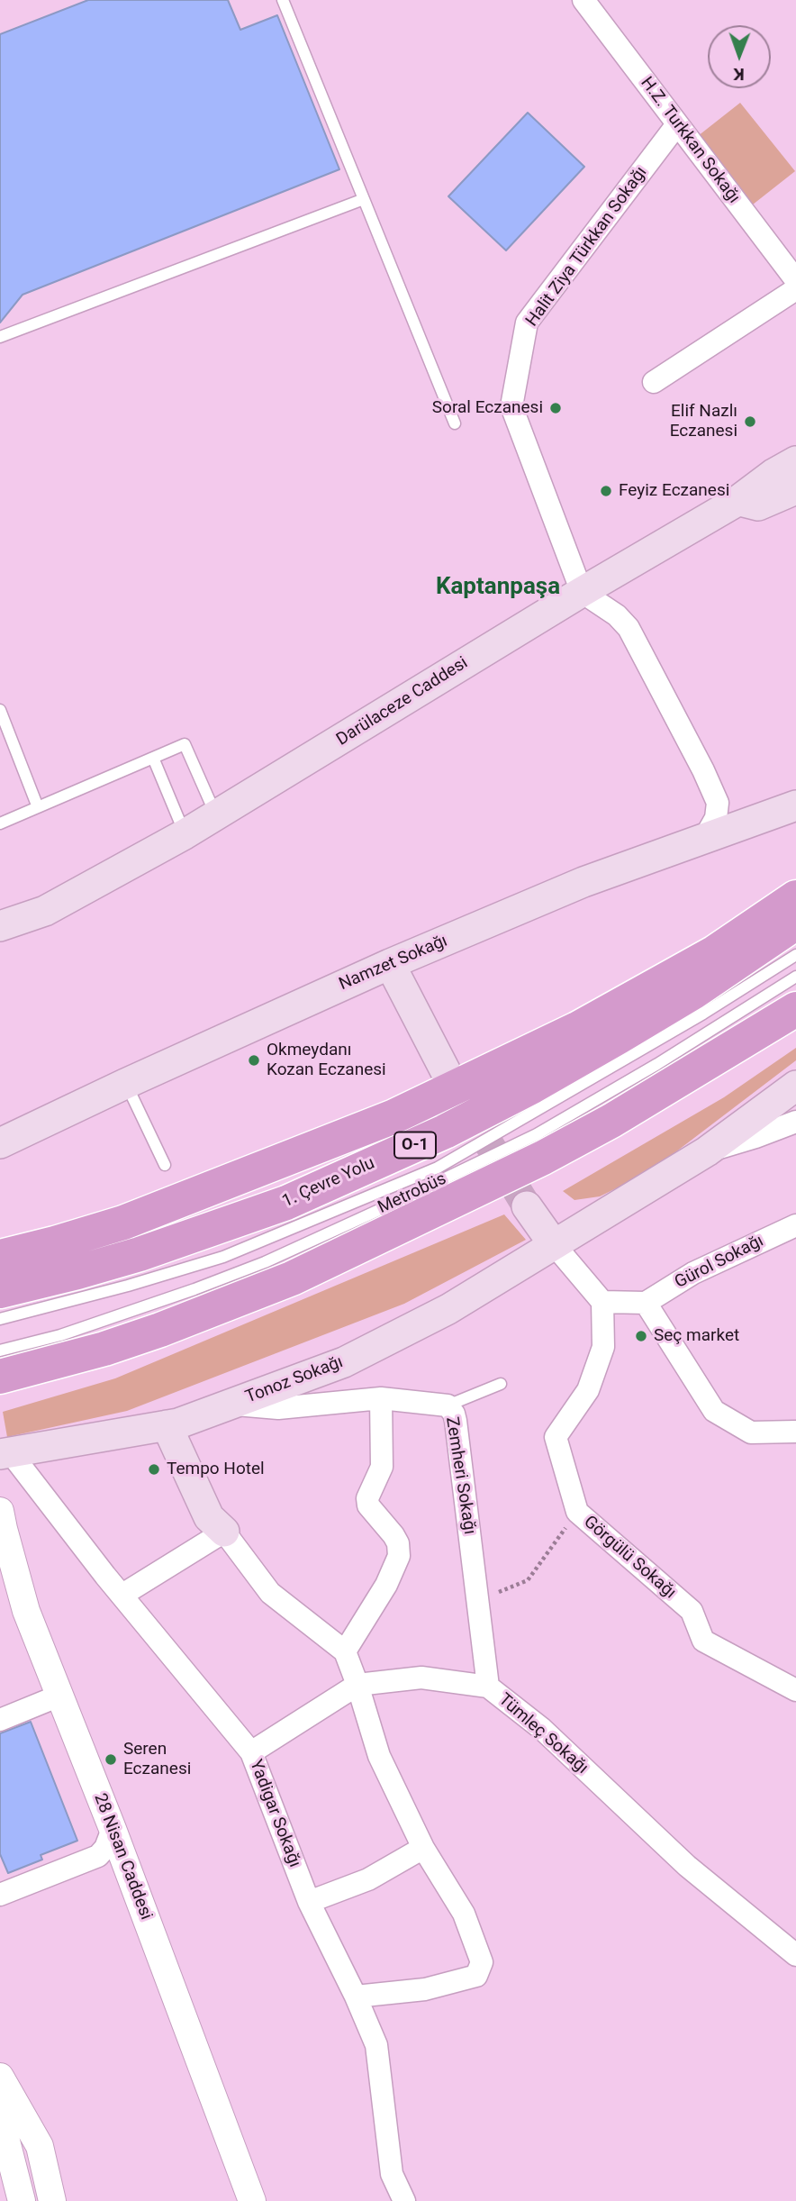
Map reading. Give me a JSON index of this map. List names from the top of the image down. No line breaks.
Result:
{"streets":{"highway":["O-1","1. Çevre Yolu"],"main road":["Darülaceze Caddesi","Namzet Sokağı","Tonoz Sokağı"],"street":["H.Z. Turkkan Sokağı","Halit Ziya Türkkan Sokağı","Gürol Sokağı","Zemheri Sokağı","Görgülü Sokağı","Tümleç Sokağı","Yadigar Sokağı","28 Nisan Caddesi"],"lane":["Metrobüs"]},"crossings":[["H.Z. Turkkan Sokağı","Halit Ziya Türkkan Sokağı"],["Halit Ziya Türkkan Sokağı","Darülaceze Caddesi"],["Tonoz Sokağı","Zemheri Sokağı"],["Tonoz Sokağı","Yadigar Sokağı"],["Zemheri Sokağı","Tümleç Sokağı"]],"districts":["Kaptanpaşa"],"places":["Soral Eczanesi","Elif Nazlı Eczanesi","Feyiz Eczanesi","Okmeydanı Kozan Eczanesi","Seç market","Tempo Hotel","Seren Eczanesi"],"north":"bottom"}
